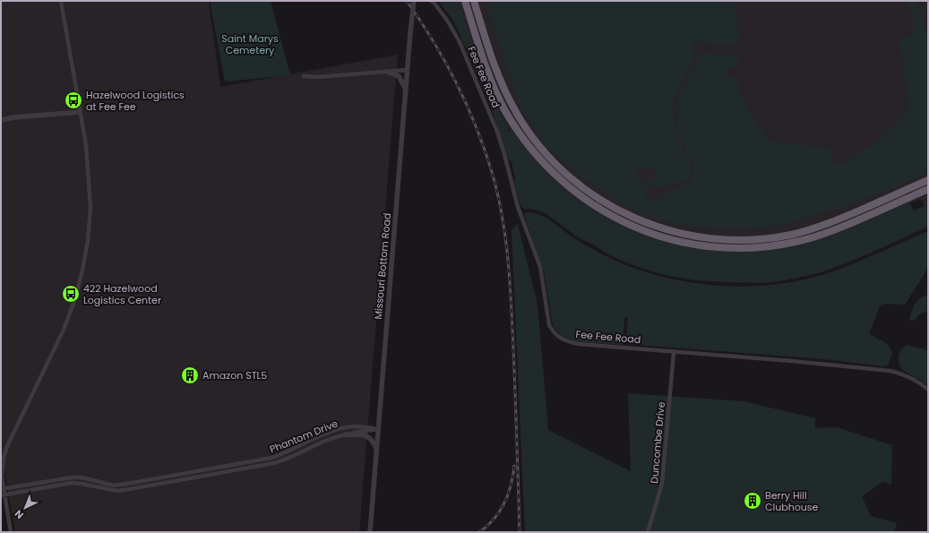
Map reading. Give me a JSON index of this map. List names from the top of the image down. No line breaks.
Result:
{"streets":{"street":["Fee Fee Road","Missouri Bottom Road","Phantom Drive","Duncombe Drive"]},"crossings":[["Fee Fee Road","Duncombe Drive"],["Missouri Bottom Road","Phantom Drive"]],"parks":["Saint Marys Cemetery"],"places":{"bus stop":["Hazelwood Logistics at Fee Fee","422 Hazelwood Logistics Center"],"building":["Amazon STL5","Berry Hill Clubhouse"]},"north":"bottom left"}
